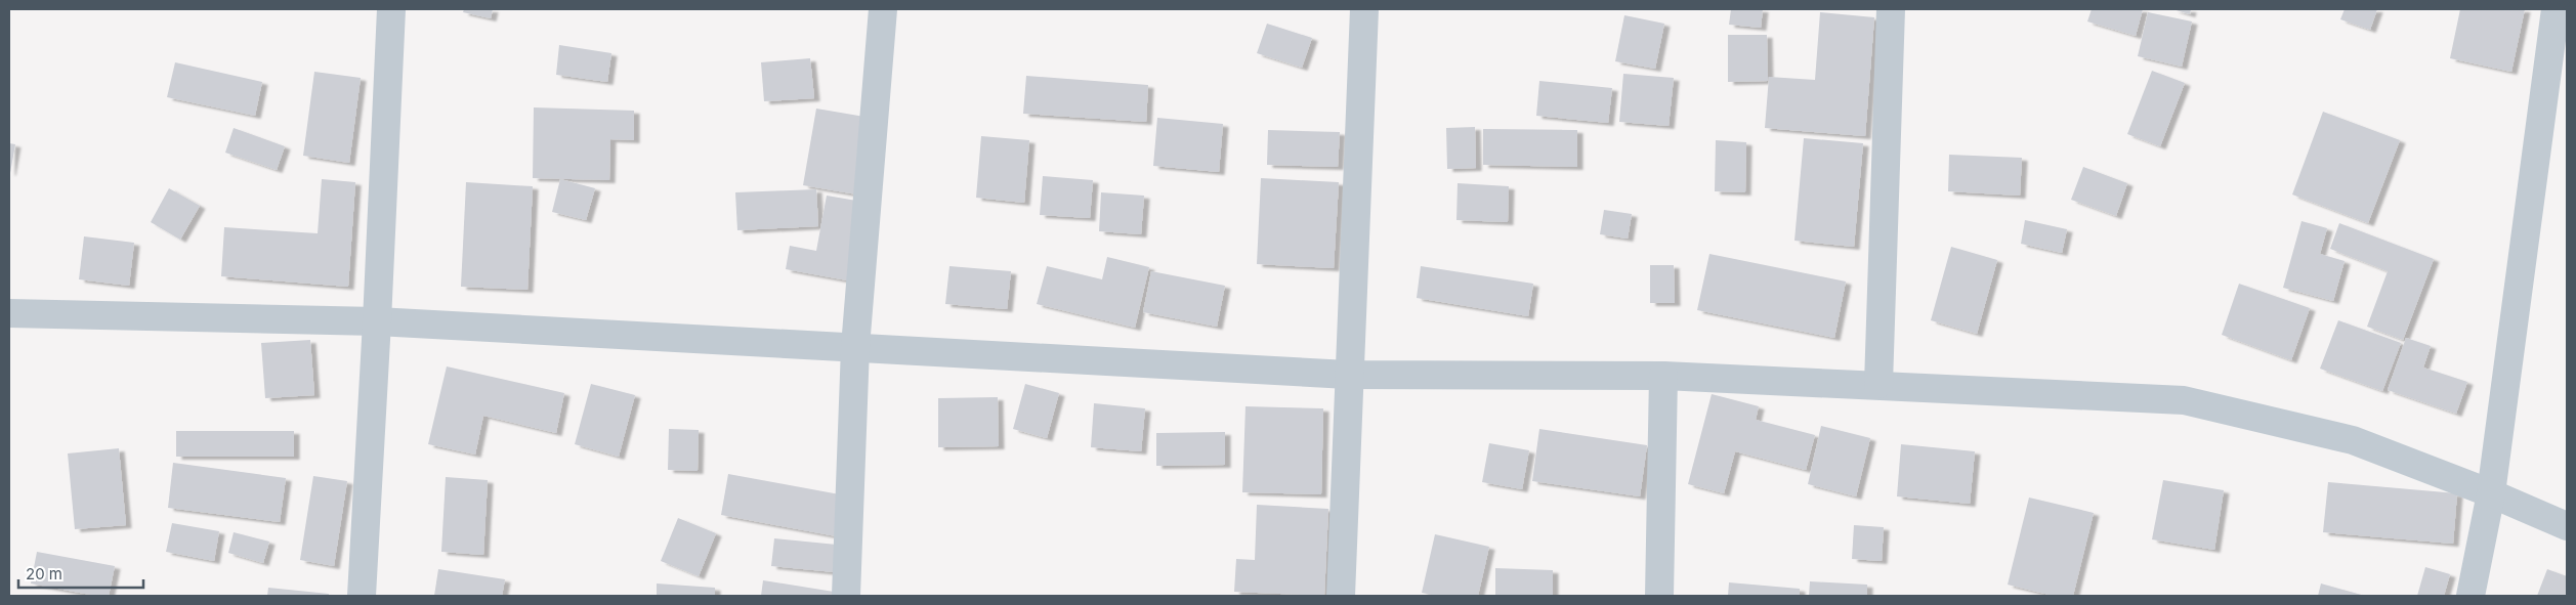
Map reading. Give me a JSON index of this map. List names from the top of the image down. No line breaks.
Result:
{"scale_bar":"20 m"}
